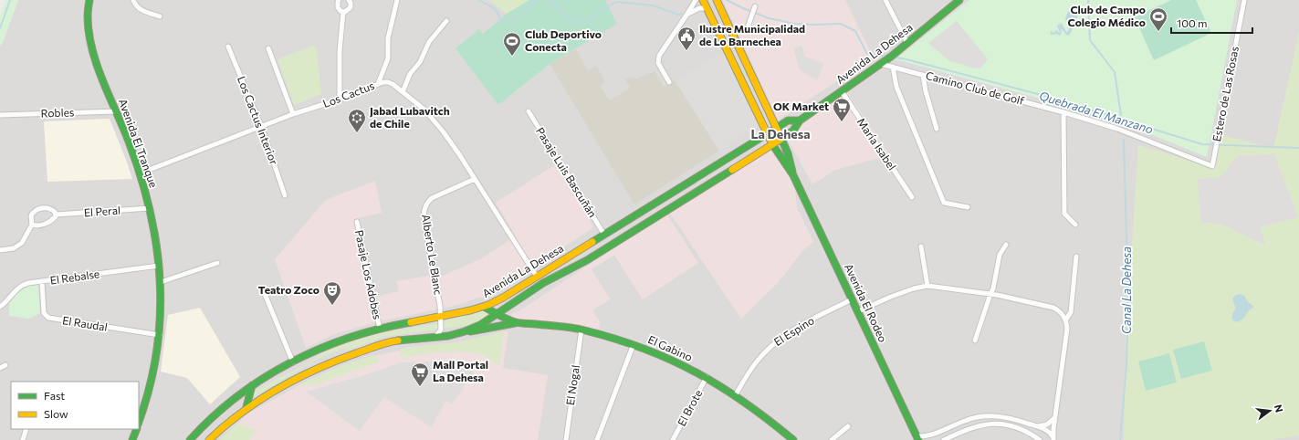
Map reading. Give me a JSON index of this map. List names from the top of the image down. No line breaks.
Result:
{"streets":{"main road":["Avenida La Dehesa","Avenida El Tranque","Avenida El Rodeo","El Gabino"],"street":["Camino Club de Golf","Estero de Las Rosas","Los Cactus","Robles","Los Cactus Interior","María Isabel","Pasaje Luis Bascuñán","El Peral","Alberto Le Blanc","Pasaje Los Adobes","El Rebalse","El Raudal","El Espino","El Nogal","El Brote"]},"crossings":[["Avenida La Dehesa","Camino Club de Golf"],["Avenida La Dehesa","Los Cactus"],["Avenida La Dehesa","María Isabel"],["Avenida La Dehesa","Pasaje Luis Bascuñán"],["Avenida La Dehesa","Alberto Le Blanc"],["Avenida La Dehesa","Pasaje Los Adobes"],["Avenida La Dehesa","Avenida El Rodeo"],["Avenida La Dehesa","El Gabino"],["Camino Club de Golf","Estero de Las Rosas"],["Los Cactus","Los Cactus Interior"],["Los Cactus","Avenida El Tranque"],["Los Cactus","Alberto Le Blanc"],["Robles","Avenida El Tranque"],["Avenida El Tranque","El Peral"],["Avenida El Tranque","El Rebalse"],["Avenida El Tranque","El Raudal"],["El Rebalse","El Raudal"],["Avenida El Rodeo","El Espino"],["El Espino","El Gabino"],["El Gabino","El Nogal"],["El Gabino","El Brote"]],"districts":["La Dehesa"],"water":["Quebrada El Manzano","Canal La Dehesa"],"places":{"sports":["Club de Campo Colegio Médico","Club Deportivo Conecta"],"public building":["Ilustre Municipalidad de Lo Barnechea"],"supermarket":["OK Market","Mall Portal La Dehesa"],"synagogue":["Jabad Lubavitch de Chile"],"theatre":["Teatro Zoco"]},"legend":["Fast","Slow"],"scale_bar":"100 m","north":"right"}
